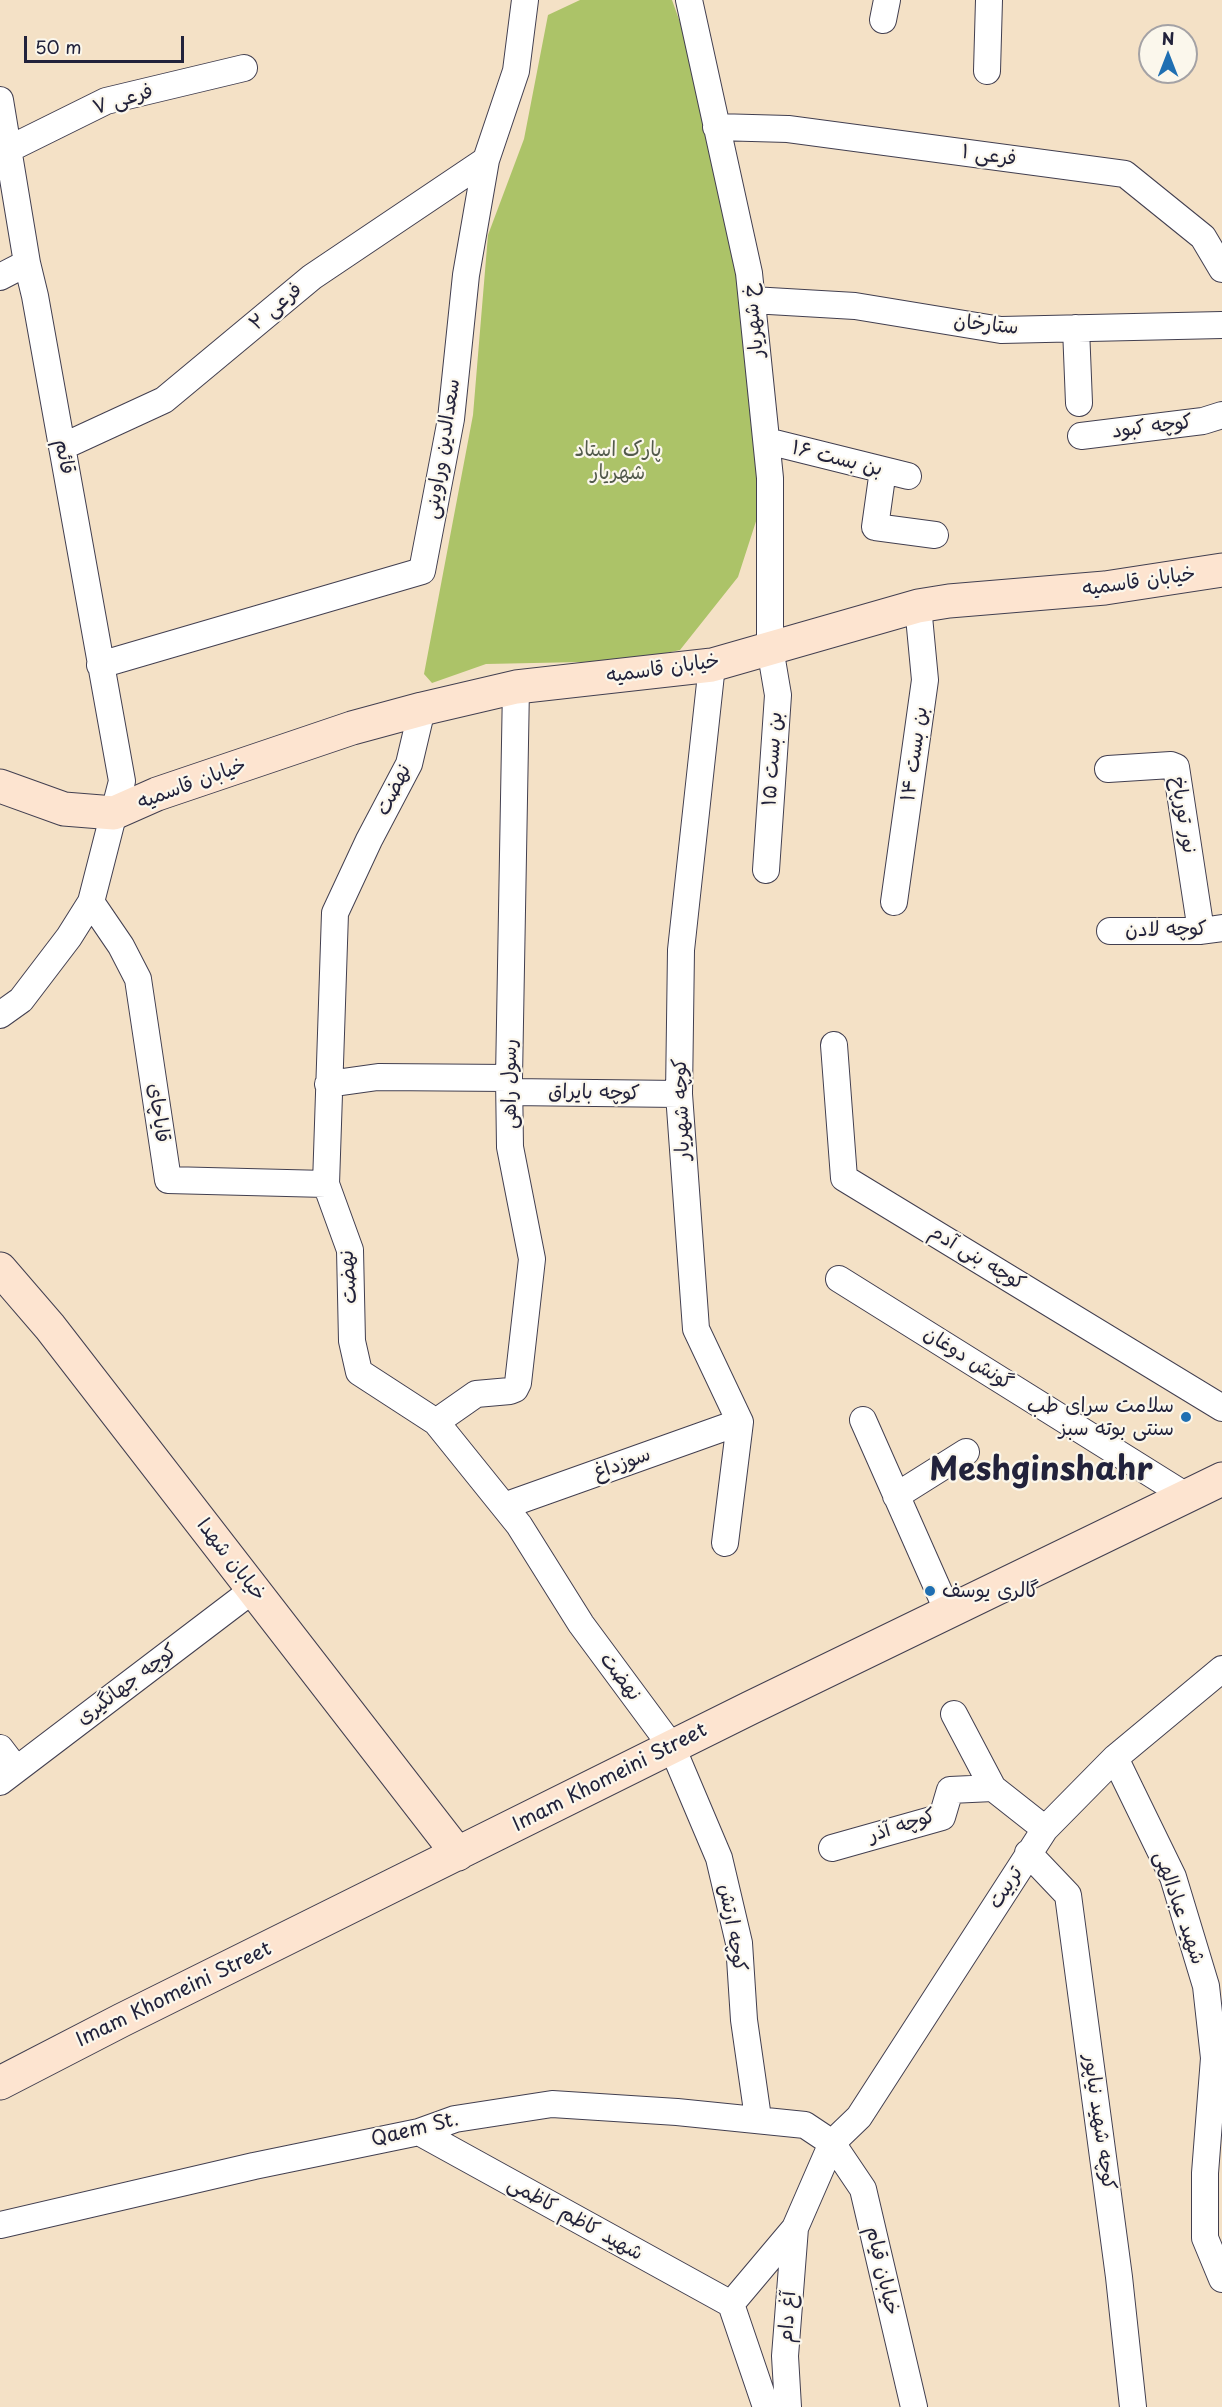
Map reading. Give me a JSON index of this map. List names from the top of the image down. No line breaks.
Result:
{"streets":{"street":["فرعی ۷","فرعی ۱","فرعی ۲","خ شهریار","ستارخان","کوچه کبود","سعدالدین وراوینی","قائم","بن بست ۱۶","خیابان قاسمیه","بن بست ۱۴","بن بست ۱۵","نهضت","نور تورپاخ","کوچه لادن","رسول راهی","کوچه بایراق","کوچه شهریار","قایاچای","کوچه بنی آدم","گونش دوغان","سوزداغ","خیابان شهدا","کوچه جهانگیری","Imam Khomeini Street","کوچه آذر","تربیت","شهید عبادالهی","کوچه ارتش","کوچه شهید نیاپور","Qaem St.","شهید کاظم کاظمی","خیابان قیام","آغ دام"]},"crossings":[["فرعی ۷","قائم"],["فرعی ۱","خ شهریار"],["فرعی ۲","سعدالدین وراوینی"],["فرعی ۲","قائم"],["خ شهریار","ستارخان"],["خ شهریار","بن بست ۱۶"],["خ شهریار","خیابان قاسمیه"],["خ شهریار","بن بست ۱۵"],["سعدالدین وراوینی","قائم"],["قائم","خیابان قاسمیه"],["قائم","قایاچای"],["خیابان قاسمیه","بن بست ۱۴"],["خیابان قاسمیه","بن بست ۱۵"],["خیابان قاسمیه","نهضت"],["خیابان قاسمیه","رسول راهی"],["خیابان قاسمیه","کوچه شهریار"],["نهضت","رسول راهی"],["نهضت","کوچه بایراق"],["نهضت","قایاچای"],["نهضت","سوزداغ"],["نهضت","Imam Khomeini Street"],["نهضت","کوچه ارتش"],["نور تورپاخ","کوچه لادن"],["رسول راهی","کوچه بایراق"],["کوچه بایراق","کوچه شهریار"],["کوچه شهریار","سوزداغ"],["گونش دوغان","Imam Khomeini Street"],["خیابان شهدا","کوچه جهانگیری"],["خیابان شهدا","Imam Khomeini Street"],["Imam Khomeini Street","کوچه ارتش"],["تربیت","شهید عبادالهی"],["تربیت","کوچه شهید نیاپور"],["تربیت","Qaem St."],["تربیت","خیابان قیام"],["کوچه ارتش","Qaem St."],["Qaem St.","شهید کاظم کاظمی"],["Qaem St.","خیابان قیام"]],"districts":["Meshginshahr"],"parks":["پارک استاد شهریار"],"places":["سلامت سرای طب سنتی بوته سبز","گالری یوسف"],"scale_bar":"50 m","north":"top"}
